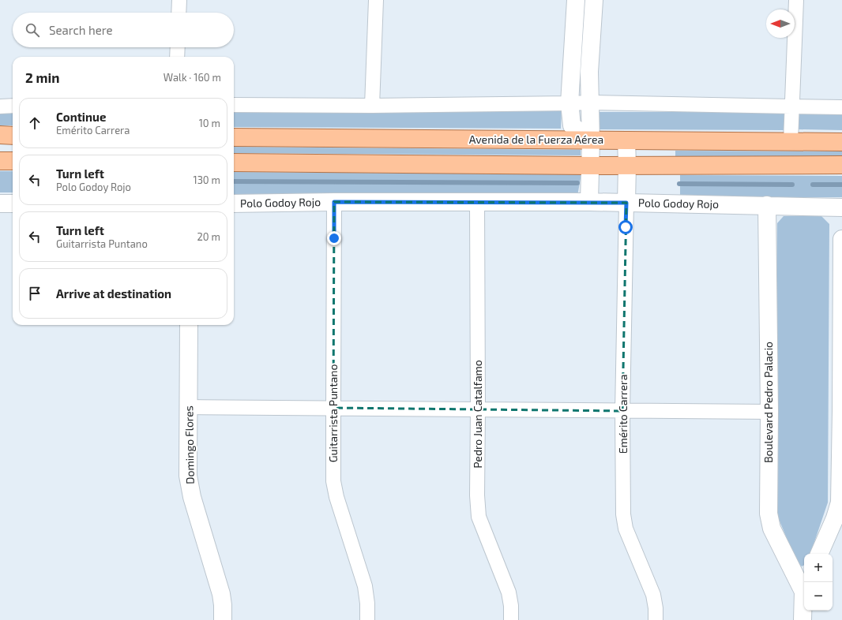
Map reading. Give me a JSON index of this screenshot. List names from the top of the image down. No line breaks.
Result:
{"streets":{"main road":["Avenida de la Fuerza Aérea"],"street":["Polo Godoy Rojo","Boulevard Pedro Palacio","Guitarrista Puntano","Pedro Juan Catalfamo","Emérito Carrera","Domingo Flores"]},"crossings":[["Polo Godoy Rojo","Boulevard Pedro Palacio"],["Polo Godoy Rojo","Guitarrista Puntano"],["Polo Godoy Rojo","Pedro Juan Catalfamo"],["Polo Godoy Rojo","Emérito Carrera"]],"north":"left","page":{"search":"Search here","heading":["2 min","Walk · 160 m"],"list":[["Continue","Emérito Carrera","10 m"],["Turn left","Polo Godoy Rojo","130 m"],["Turn left","Guitarrista Puntano","20 m"],"Arrive at destination"],"map_buttons":["+","−"]}}
